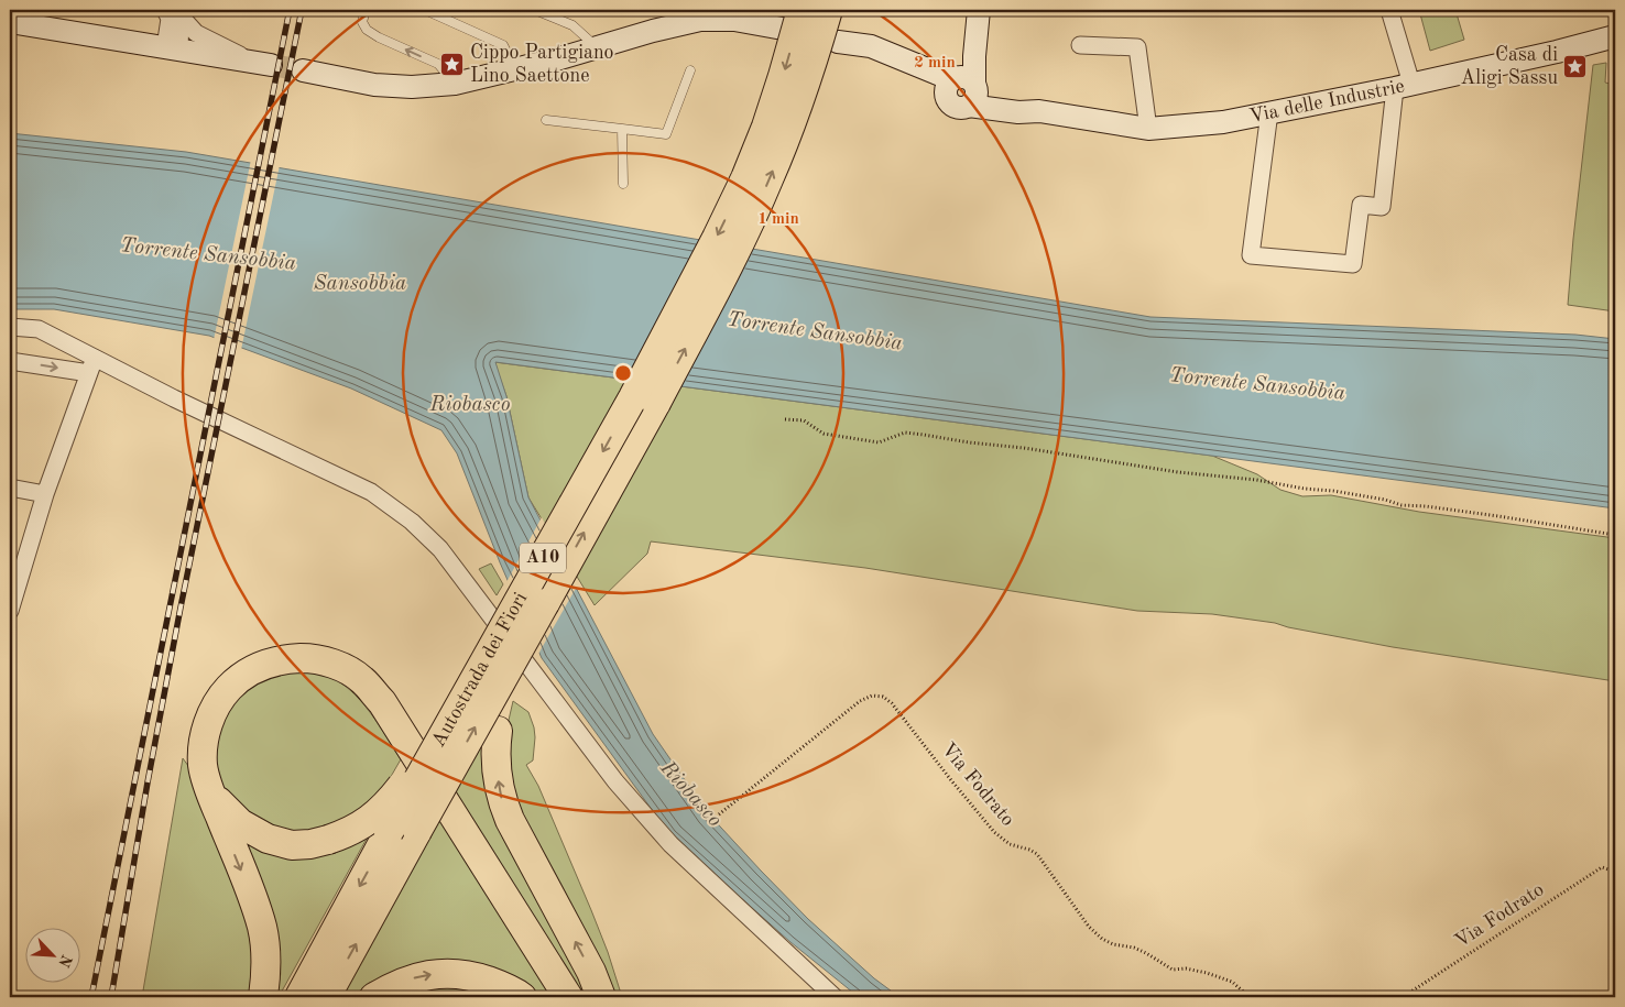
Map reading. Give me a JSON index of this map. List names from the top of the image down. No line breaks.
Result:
{"streets":{"highway":["A10","Autostrada dei Fiori"],"street":["Via delle Industrie"],"path":["Via Fodrato"]},"water":["Torrente Sansobbia","Sansobbia","Riobasco"],"places":{"place":["Cippo Partigiano Lino Saettone","Casa di Aligi Sassu"]},"north":"bottom right","rings":["2 min","1 min"]}
